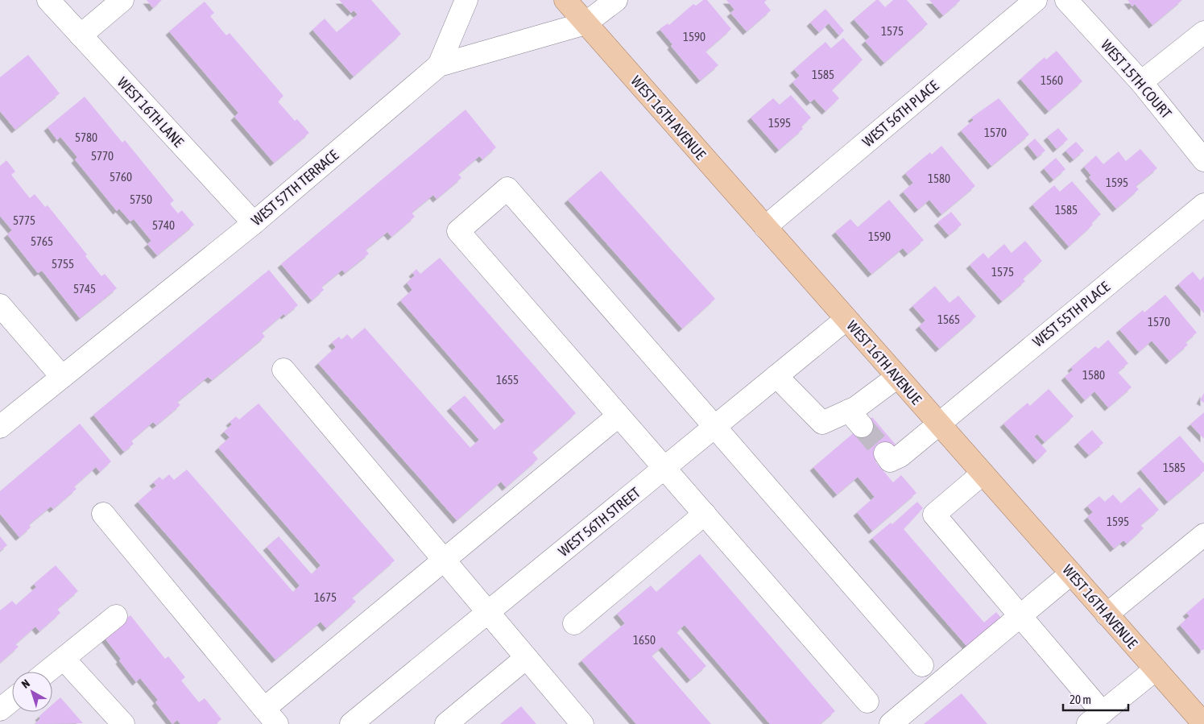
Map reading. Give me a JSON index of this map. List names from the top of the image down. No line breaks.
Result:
{"streets":{"main road":["WEST 16TH AVENUE"],"street":["WEST 15TH COURT","WEST 16TH LANE","WEST 56TH PLACE","WEST 57TH TERRACE","WEST 55TH PLACE","WEST 56TH STREET"]},"crossings":[["WEST 16TH LANE","WEST 57TH TERRACE"],["WEST 56TH PLACE","WEST 16TH AVENUE"],["WEST 16TH AVENUE","WEST 57TH TERRACE"],["WEST 16TH AVENUE","WEST 55TH PLACE"],["WEST 16TH AVENUE","WEST 56TH STREET"]],"house_numbers":["1575","1590","1585","1560","1595","1570","5780","5770","5760","1580","1595","5750","1585","5775","5740","1590","5765","5755","1575","5745","1565","1570","1580","1655","1585","1595","1675","1650"],"scale_bar":"20 m","north":"top left"}
